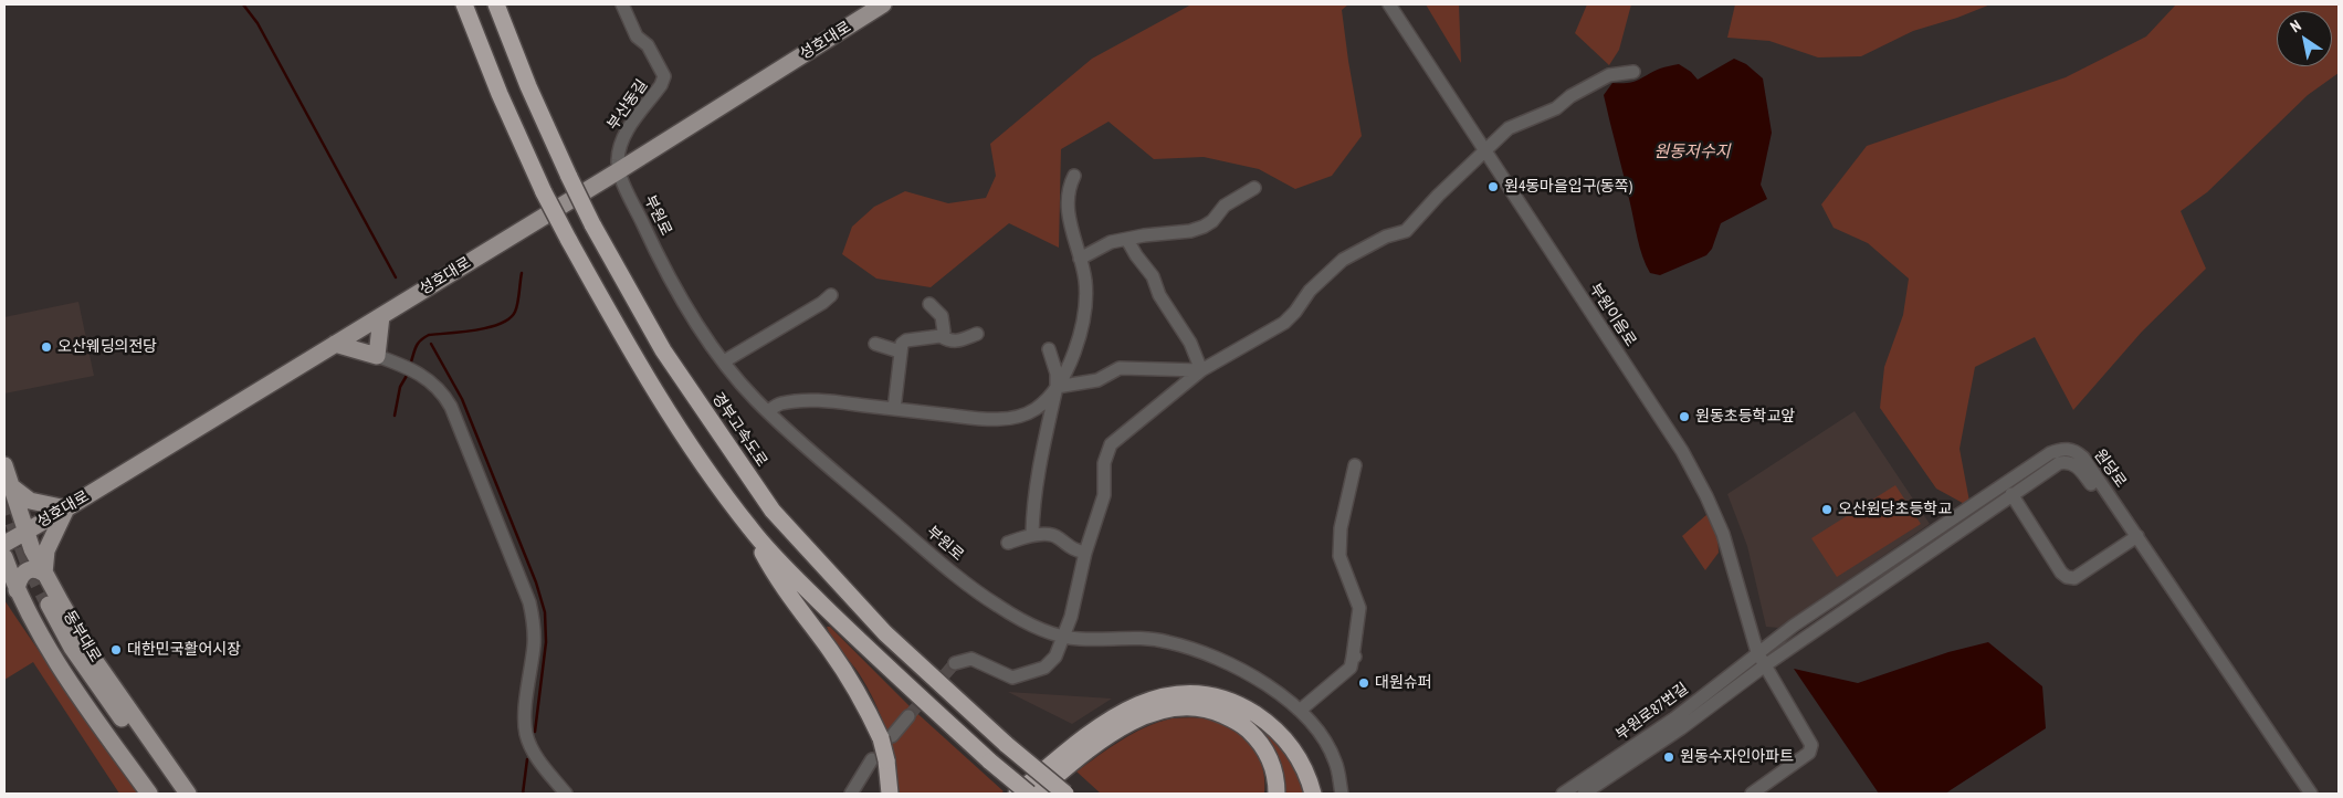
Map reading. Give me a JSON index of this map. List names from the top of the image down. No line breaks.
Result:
{"streets":{"highway":["경부고속도로"],"main road":["성호대로","동부대로"],"street":["부산동길","부원로","부원이음로","원당로","부원로87번길"]},"crossings":[["성호대로","부산동길"],["성호대로","부원로"],["성호대로","동부대로"],["부산동길","부원로"],["부원이음로","원당로"],["부원이음로","부원로87번길"],["원당로","부원로87번길"]],"water":["원동저수지"],"places":["원4동마을입구(동쪽)","오산웨딩의전당","원동초등학교앞","오산원당초등학교","대한민국활어시장","대원슈퍼","원동수자인아파트"],"north":"top left"}
